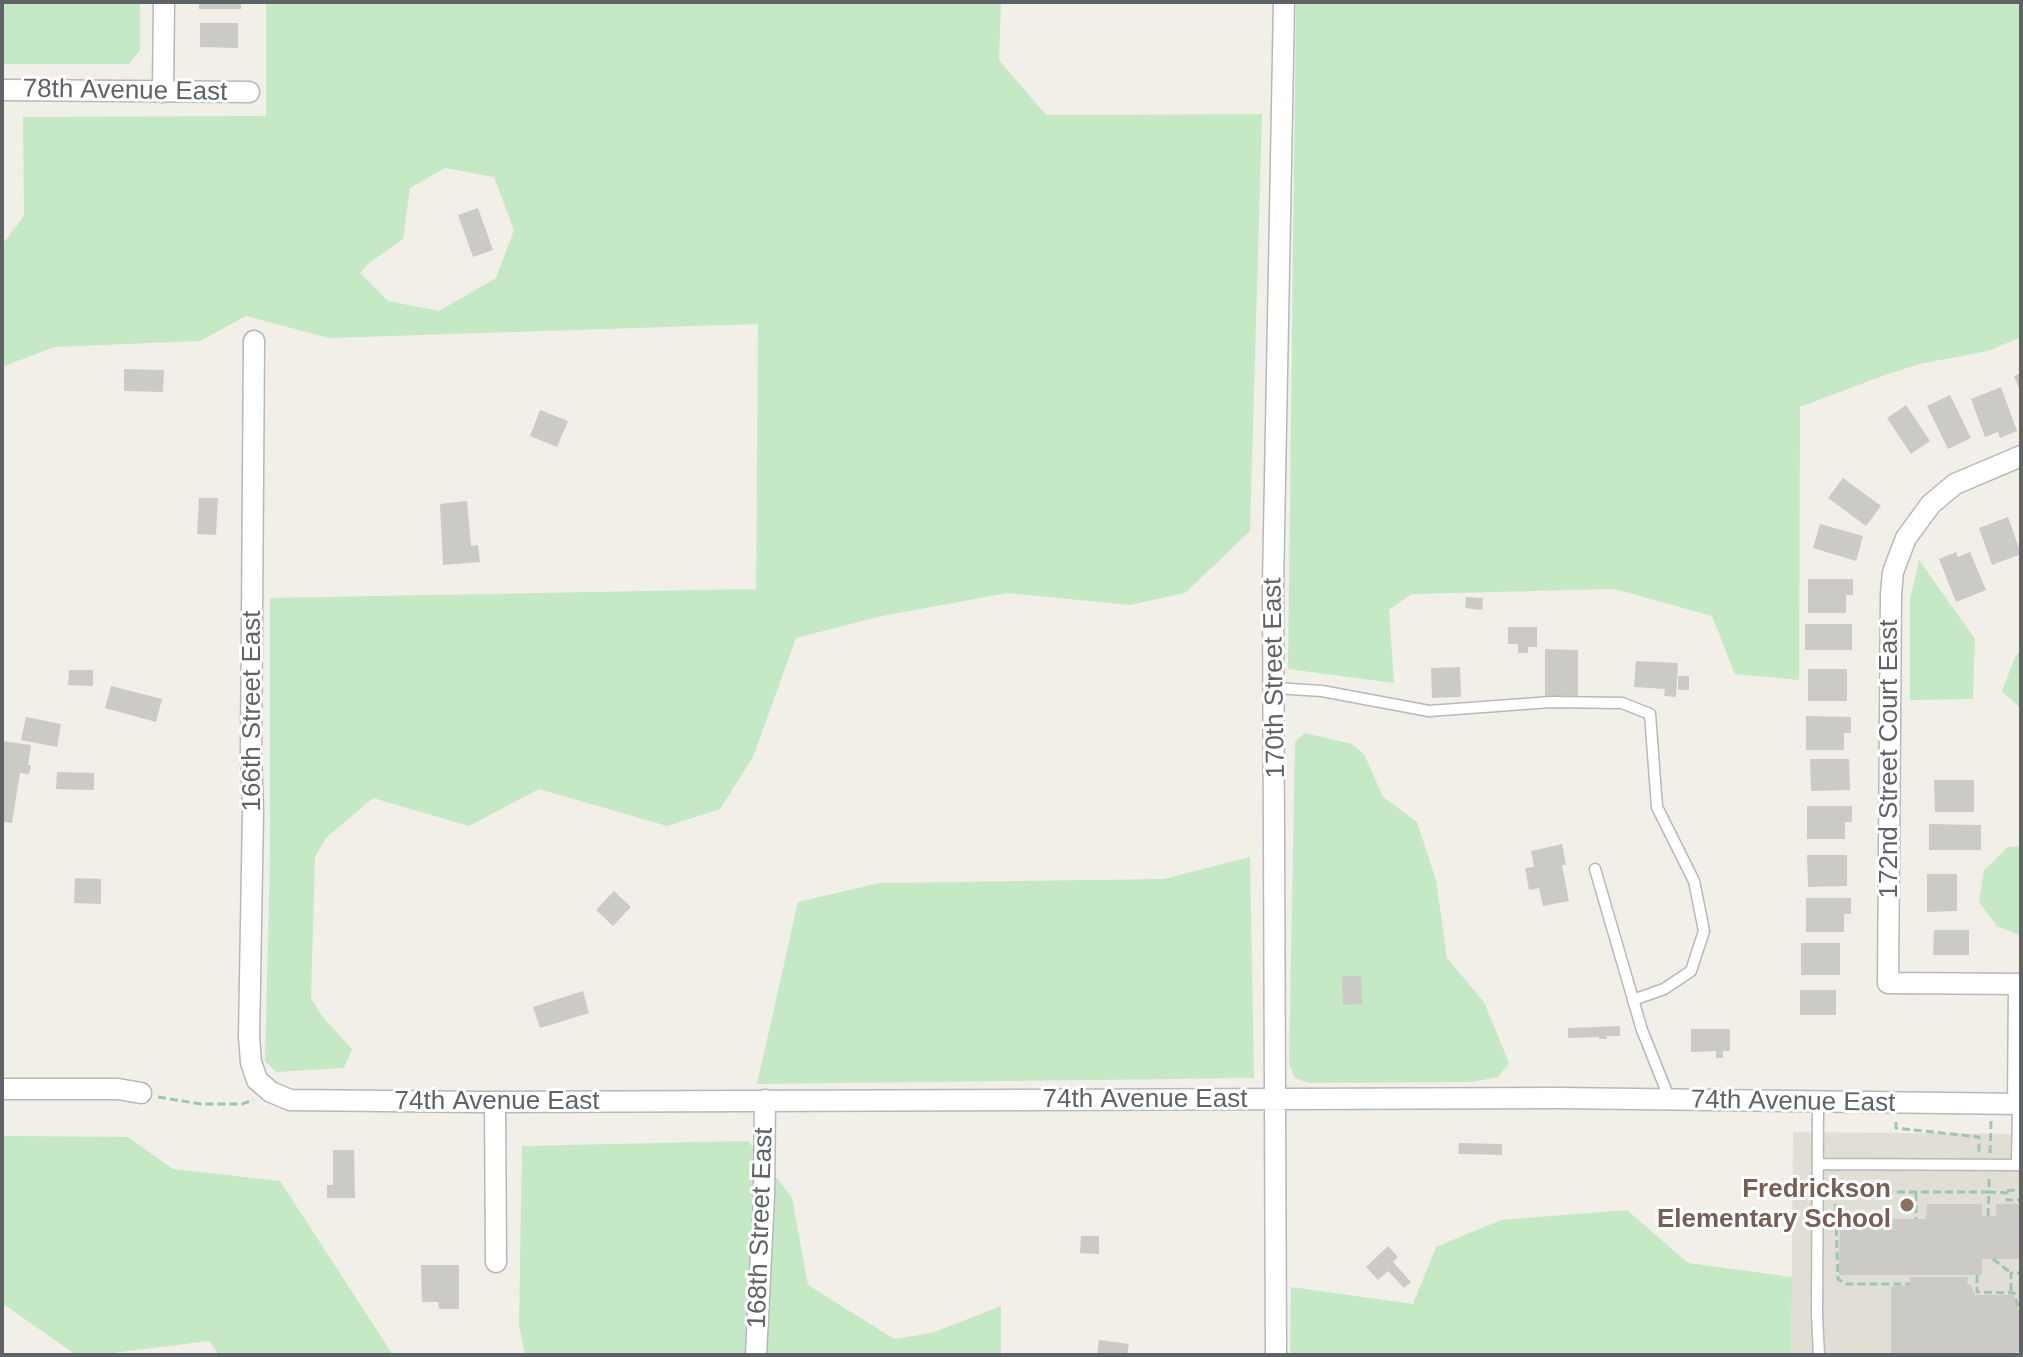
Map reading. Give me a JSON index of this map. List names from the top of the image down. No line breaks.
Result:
{"streets":{"street":["78th Avenue East","170th Street East","166th Street East","172nd Street Court East","74th Avenue East","168th Street East"]},"crossings":[["170th Street East","74th Avenue East"],["166th Street East","74th Avenue East"],["74th Avenue East","168th Street East"]],"places":["Fredrickson Elementary School"]}
